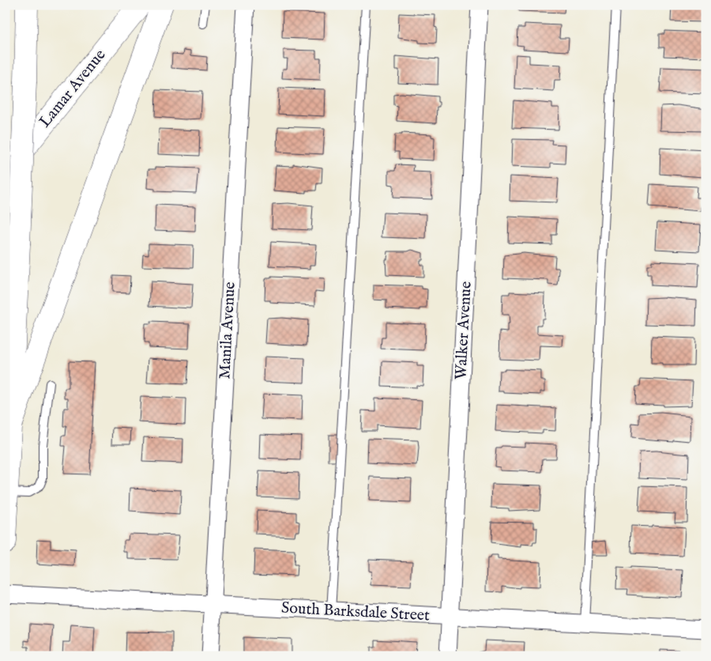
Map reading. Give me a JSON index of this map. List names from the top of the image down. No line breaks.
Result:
{"streets":{"main road":["Lamar Avenue"],"street":["Manila Avenue","Walker Avenue","South Barksdale Street"]},"crossings":[["Manila Avenue","South Barksdale Street"],["Walker Avenue","South Barksdale Street"]]}
